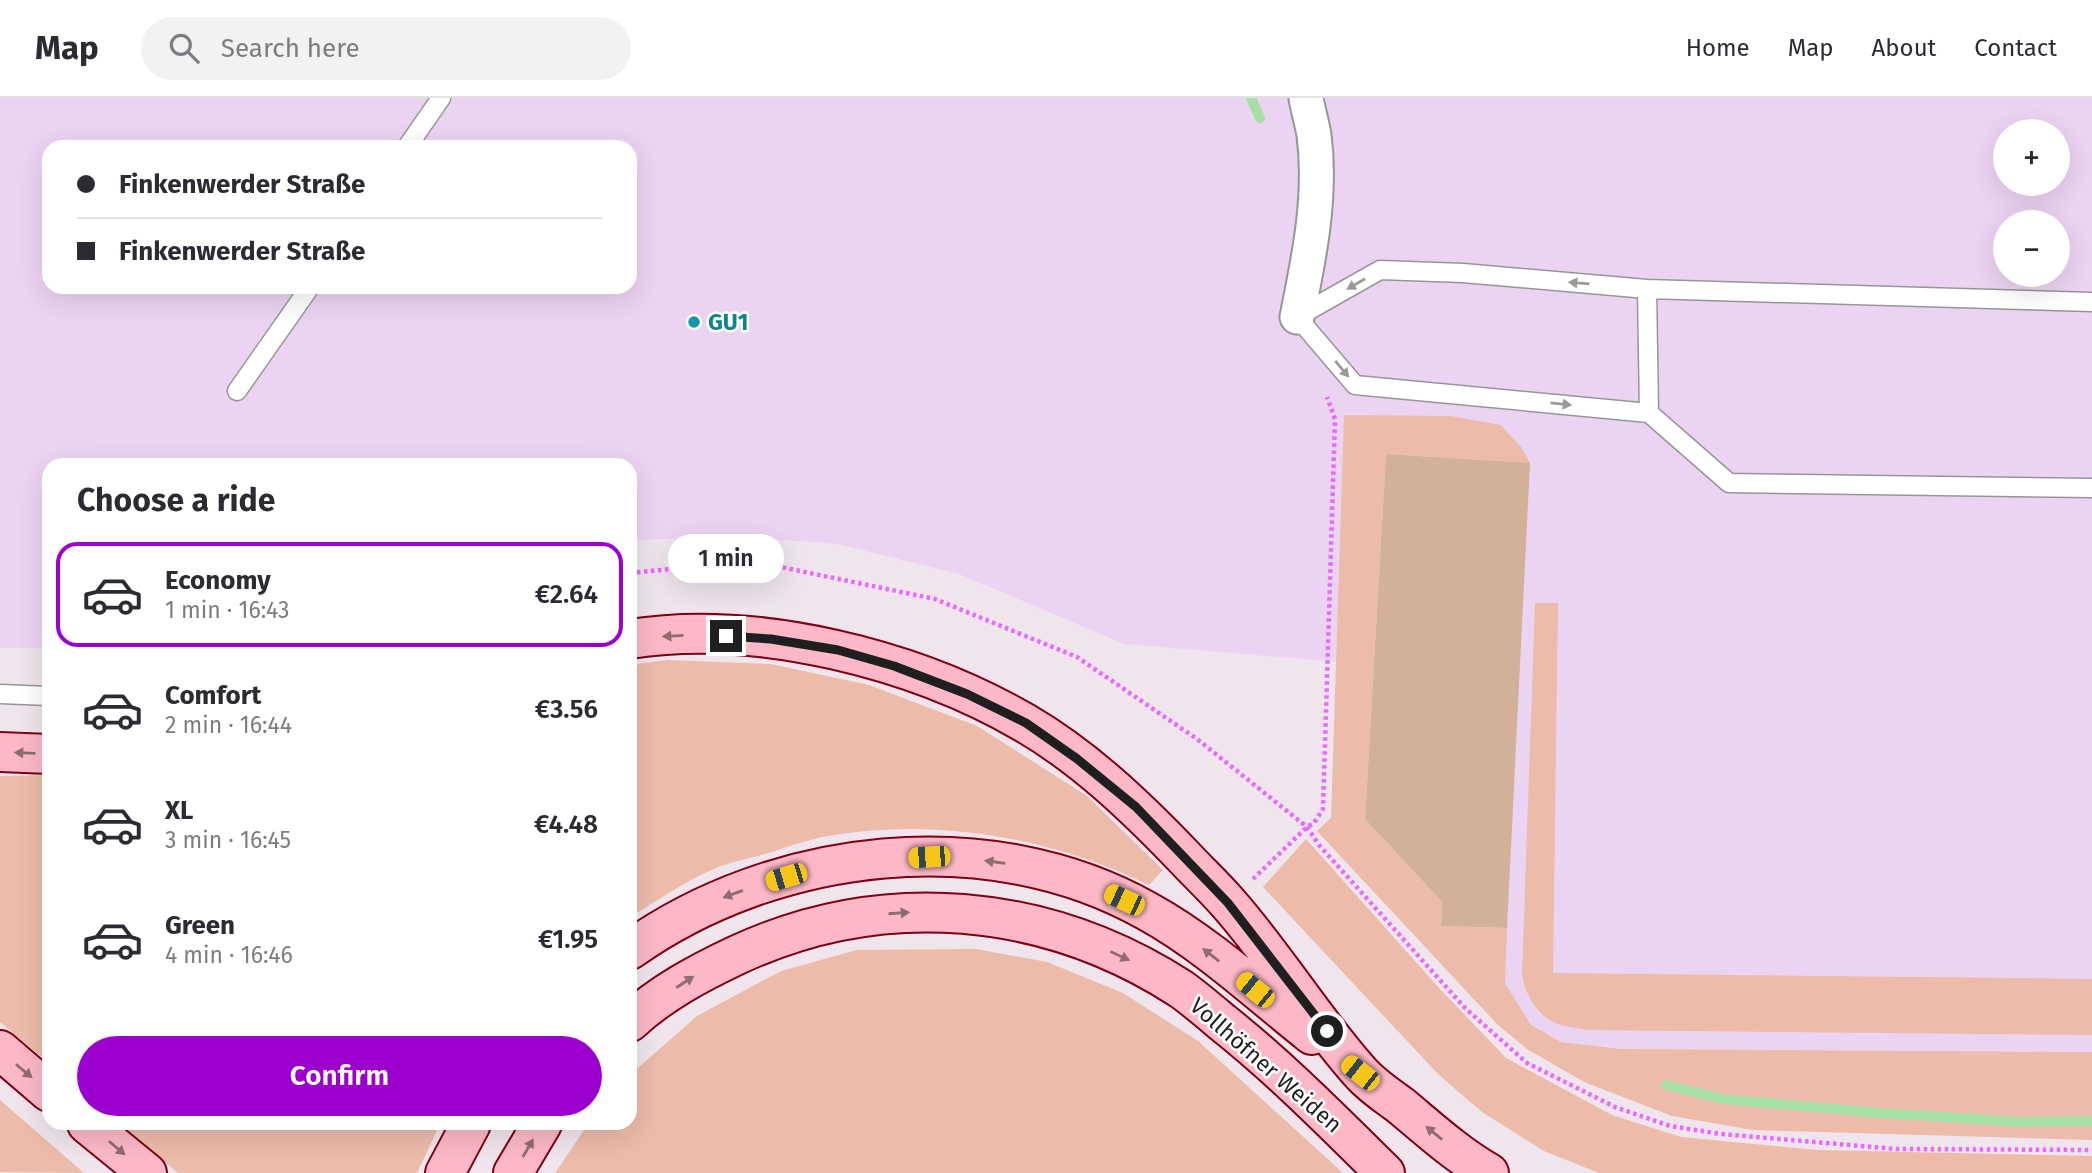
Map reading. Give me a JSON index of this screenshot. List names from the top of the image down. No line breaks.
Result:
{"streets":{"main road":["Vollhöfner Weiden"]},"places":["GU1"],"page":{"header":"Map","search":"Search here","nav":["Home","Map","About","Contact"],"map_buttons":["+","−"],"banner":["Finkenwerder Straße","Finkenwerder Straße"],"heading":"Choose a ride","bubble":"1 min","list":[{"name":"Economy","note":"1 min · 16:43","value":"€2.64"},{"name":"Comfort","note":"2 min · 16:44","value":"€3.56"},{"name":"XL","note":"3 min · 16:45","value":"€4.48"},{"name":"Green","note":"4 min · 16:46","value":"€1.95"}],"buttons":"Confirm"}}
